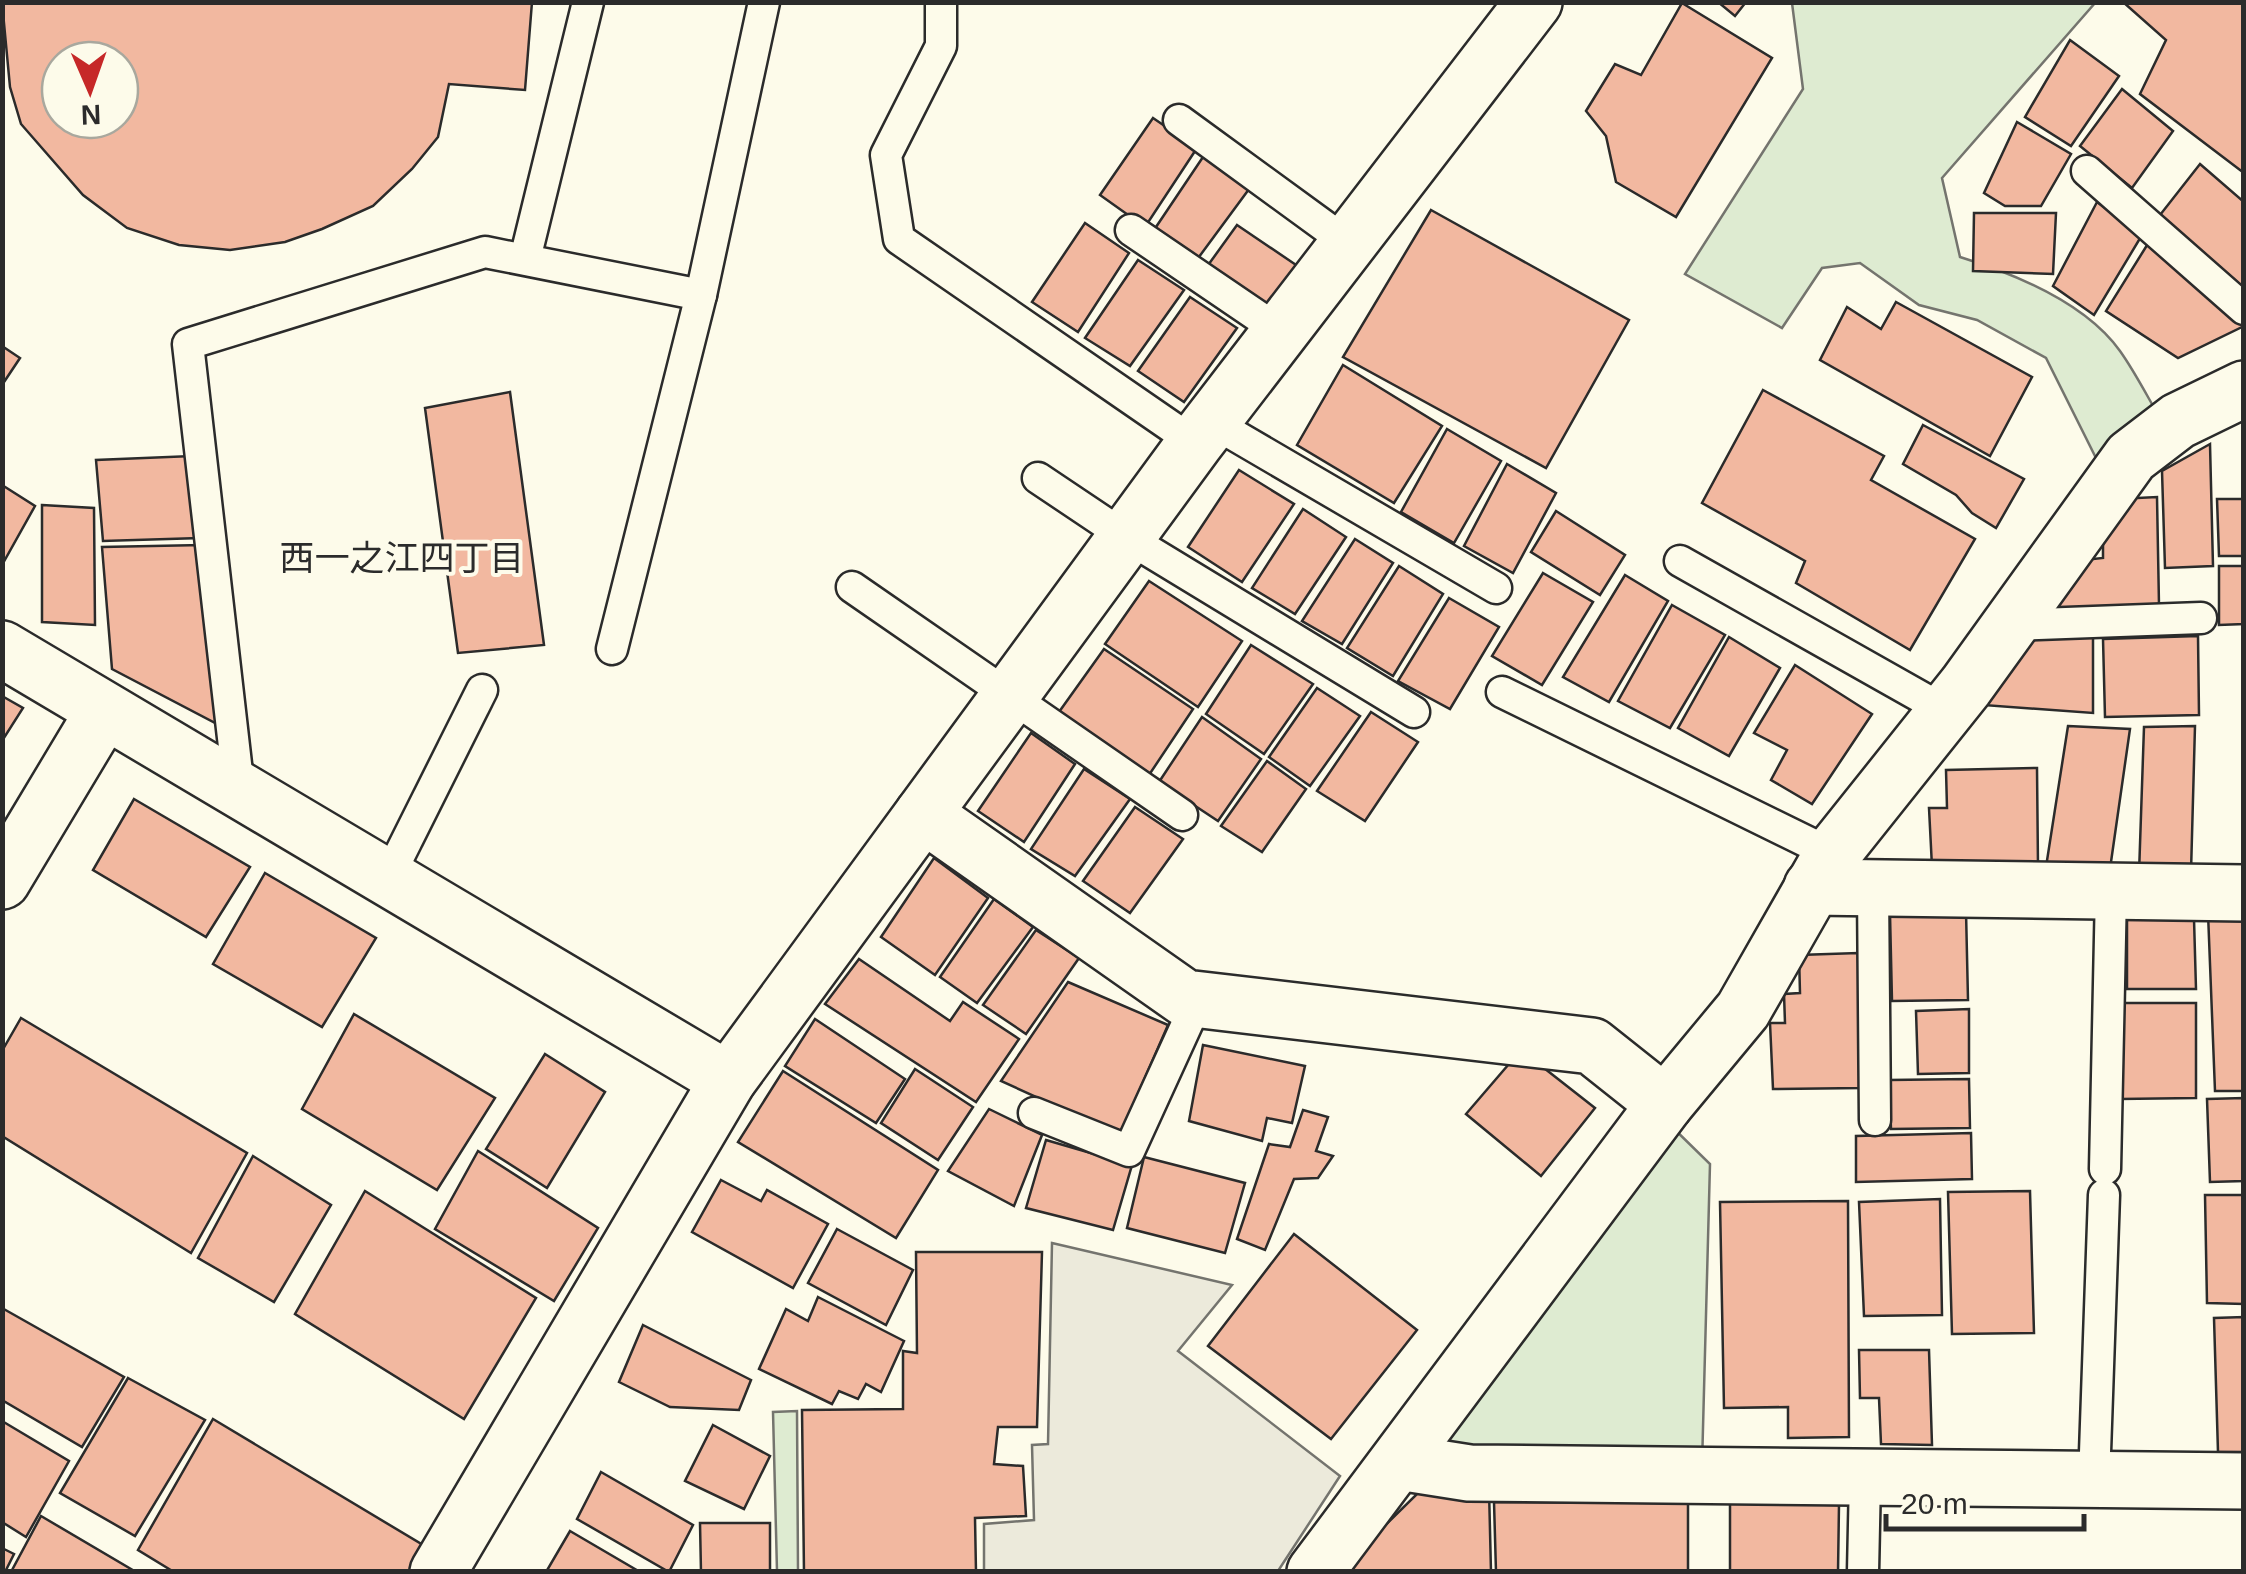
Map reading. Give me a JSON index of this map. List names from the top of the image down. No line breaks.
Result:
{"districts":["西一之江四丁目"],"scale_bar":"20 m","north":"bottom"}
